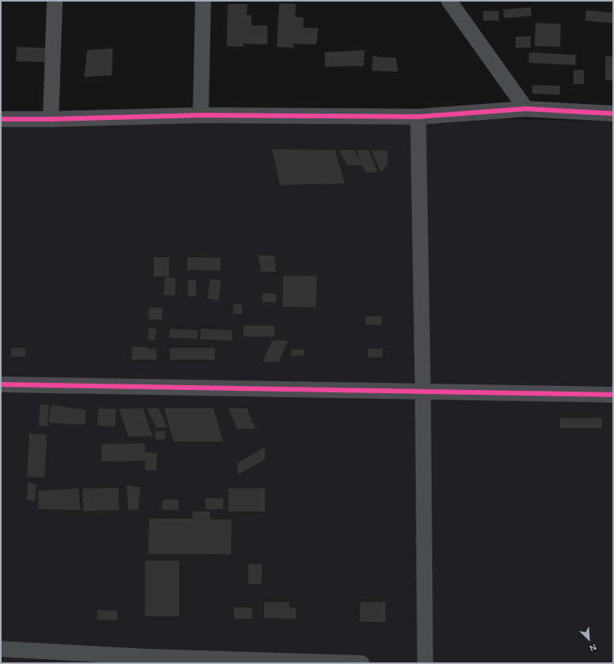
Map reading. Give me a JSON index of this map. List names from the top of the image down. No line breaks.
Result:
{"north":"bottom right"}
